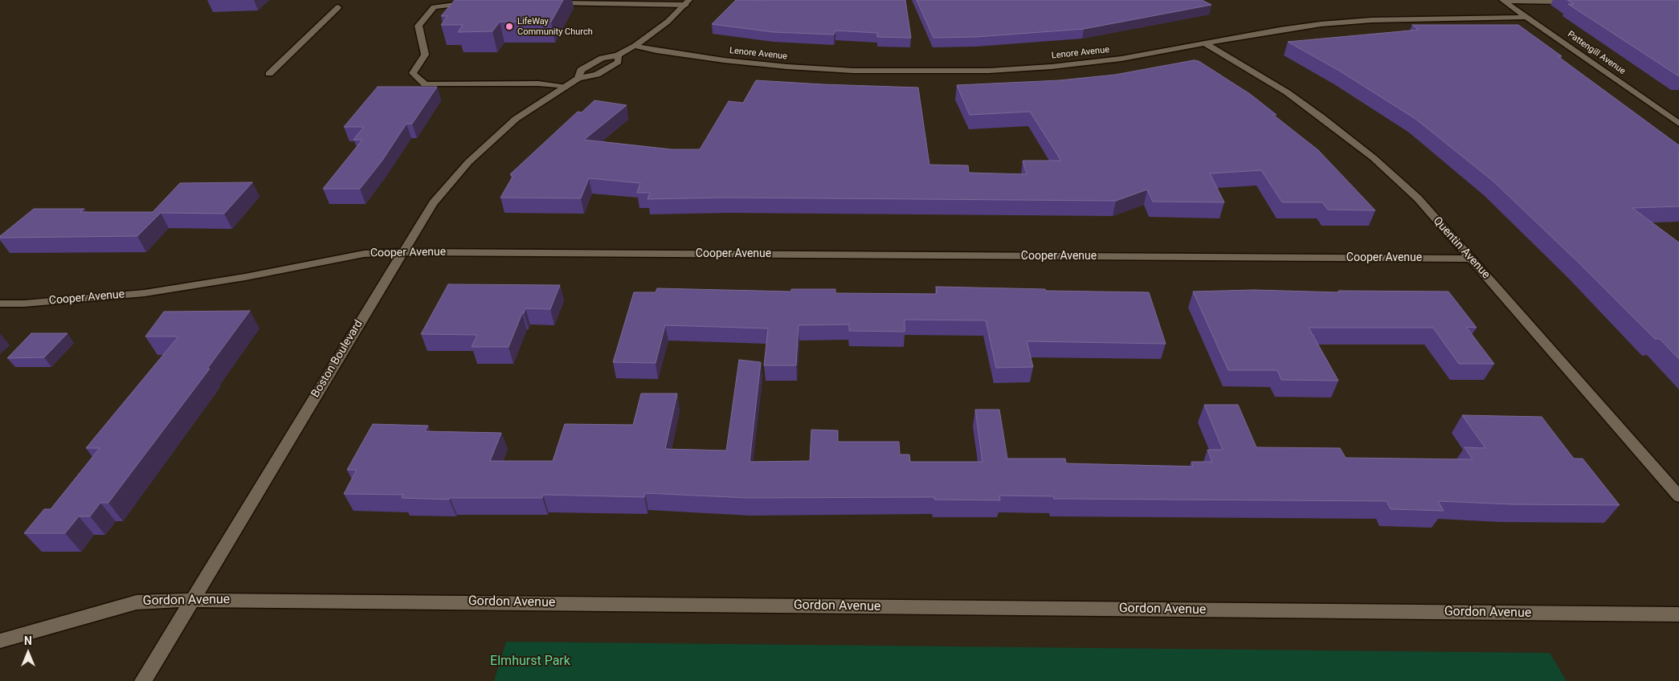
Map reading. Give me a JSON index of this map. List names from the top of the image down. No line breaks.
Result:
{"streets":{"street":["Lenore Avenue","Pattengill Avenue","Quentin Avenue","Cooper Avenue","Boston Boulevard","Gordon Avenue"]},"crossings":[["Lenore Avenue","Pattengill Avenue"],["Lenore Avenue","Quentin Avenue"],["Lenore Avenue","Boston Boulevard"],["Quentin Avenue","Cooper Avenue"],["Cooper Avenue","Boston Boulevard"],["Boston Boulevard","Gordon Avenue"]],"parks":["Elmhurst Park"],"places":["LifeWay Community Church"],"north":"top"}
